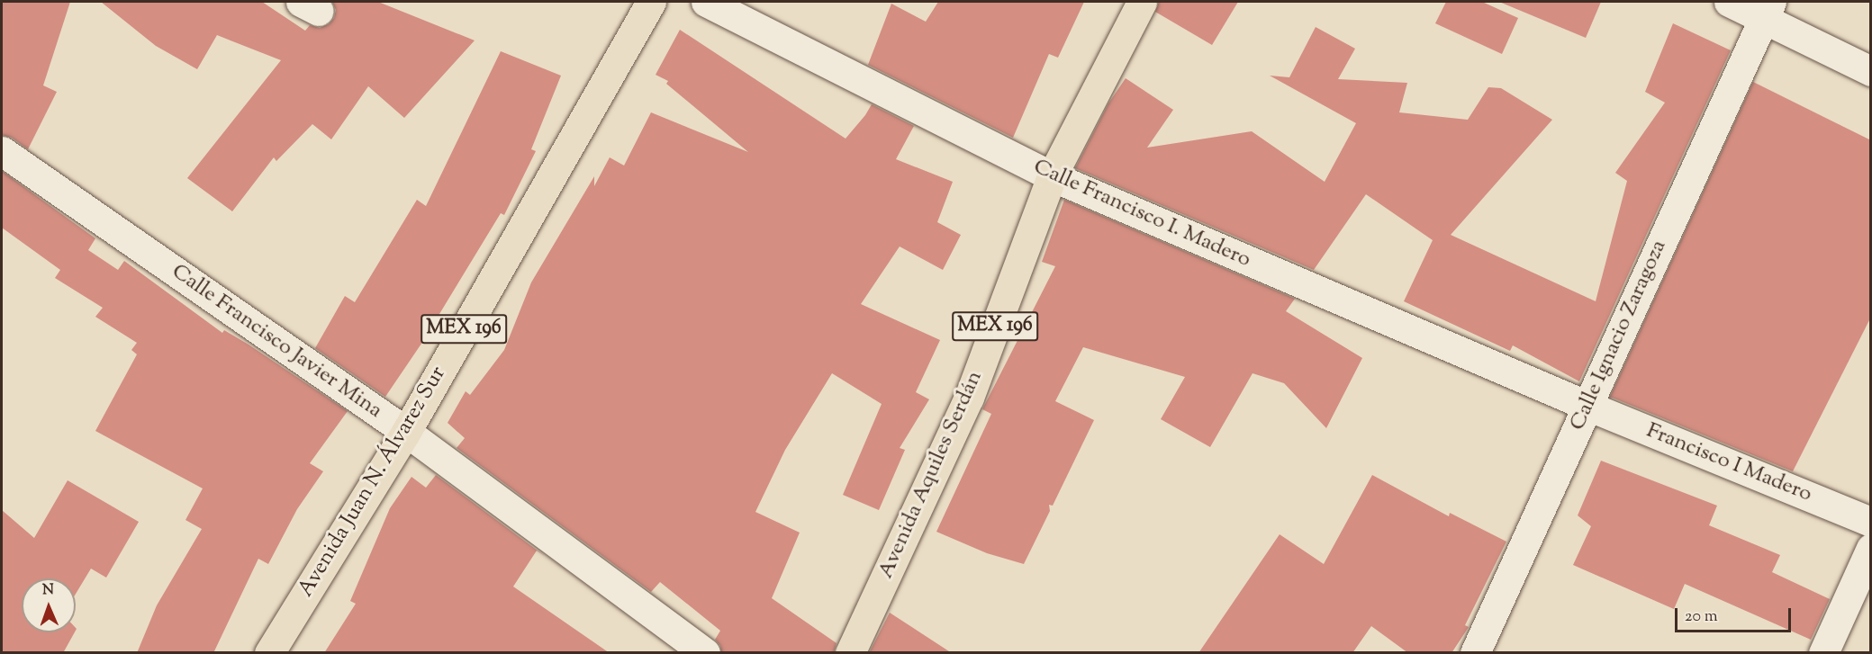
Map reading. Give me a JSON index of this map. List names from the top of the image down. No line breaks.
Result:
{"streets":{"main road":["MEX 196","Avenida Aquiles Serdán","Avenida Juan N. Álvarez Sur"],"street":["Calle Francisco I. Madero","Calle Ignacio Zaragoza","Calle Francisco Javier Mina","Francisco I Madero"]},"crossings":[["Calle Francisco I. Madero","Calle Ignacio Zaragoza"],["Calle Francisco I. Madero","Francisco I Madero"],["Calle Francisco I. Madero","Avenida Aquiles Serdán"],["Calle Ignacio Zaragoza","Francisco I Madero"],["Calle Francisco Javier Mina","Avenida Juan N. Álvarez Sur"]],"scale_bar":"20 m","north":"top"}
